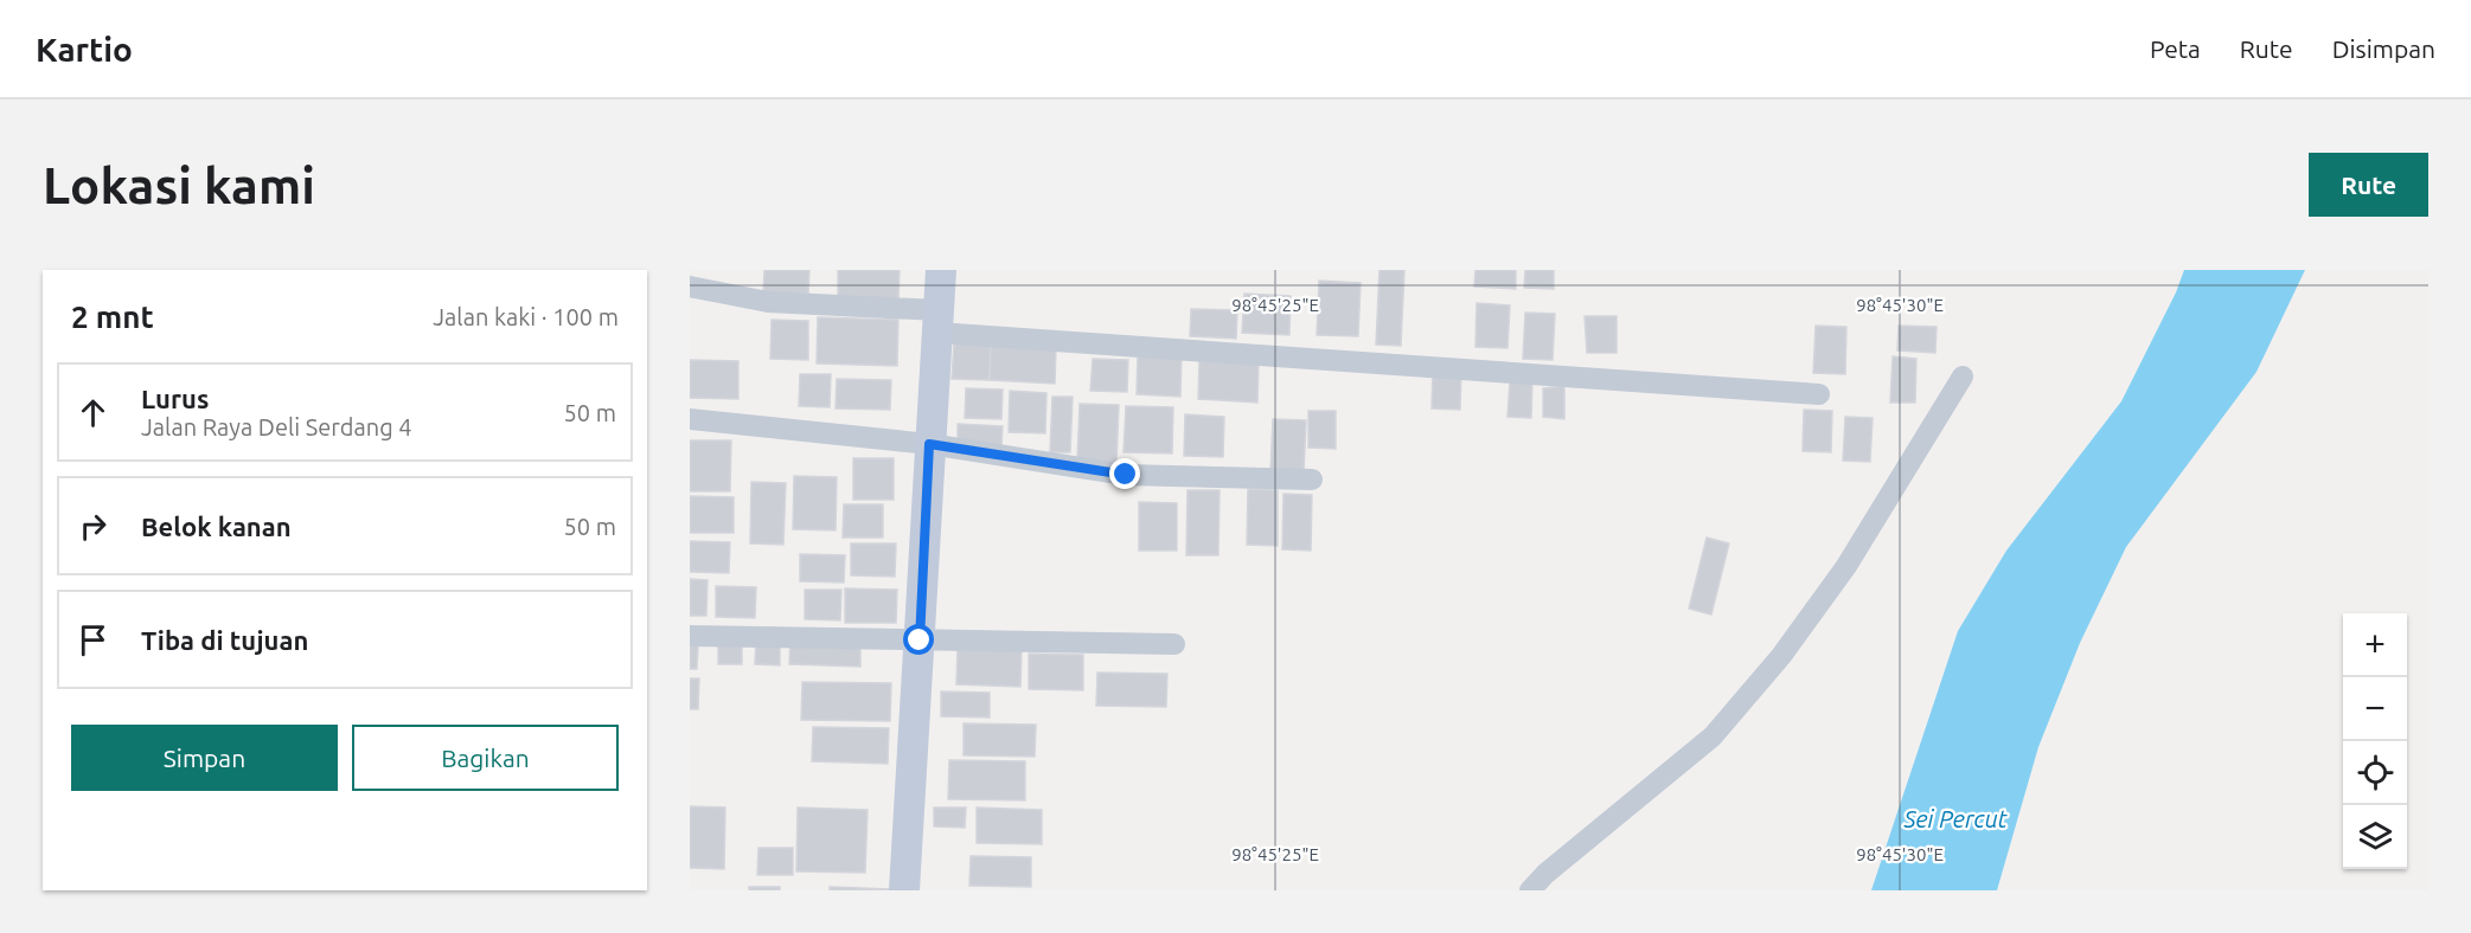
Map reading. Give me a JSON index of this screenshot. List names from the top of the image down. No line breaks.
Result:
{"water":["Sei Percut"],"page":{"header":"Kartio","nav":["Peta","Rute","Disimpan"],"buttons":["Rute",["Simpan","Bagikan"]],"title":"Lokasi kami","heading":["2 mnt","Jalan kaki · 100 m"],"list":[["Lurus","Jalan Raya Deli Serdang 4","50 m"],["Belok kanan","50 m"],"Tiba di tujuan"],"map_buttons":["+","−"]},"coordinates":["98°45'25\"E","98°45'30\"E"]}
